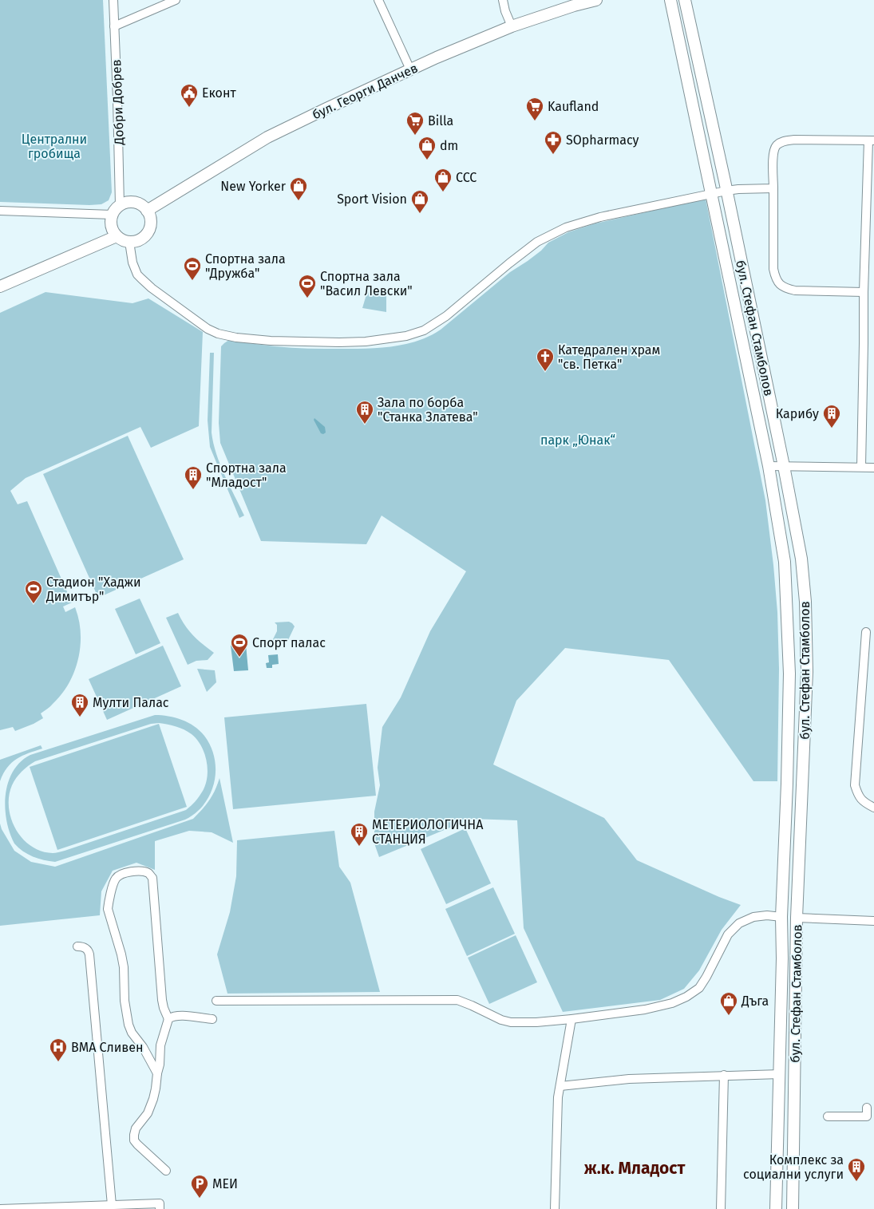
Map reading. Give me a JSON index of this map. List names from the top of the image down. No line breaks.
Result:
{"streets":{"main road":["бул. Георги Данчев","бул. Стефан Стамболов"],"street":["Добри Добрев"]},"crossings":[["бул. Георги Данчев","Добри Добрев"]],"districts":["ж.к. Младост"],"parks":["Централни гробища","парк „Юнак“"],"places":{"public building":["Еконт"],"supermarket":["Kaufland","Billa"],"pharmacy":["SOpharmacy"],"shop":["dm","CCC","New Yorker","Sport Vision","Дъга"],"sports":["Спортна зала \"Дружба\"","Спортна зала \"Васил Левски\"","Стадион \"Хаджи Димитър\"","Спорт палас"],"church":["Катедрален храм \"св. Петка\""],"building":["Зала по борба \"Станка Златева\"","Карибу","Спортна зала \"Младост\"","Мулти Палас","МЕТЕРИОЛОГИЧНА СТАНЦИЯ","Комплекс за социални услуги"],"hospital":["ВМА Сливен"],"parking":["МЕИ"]}}
